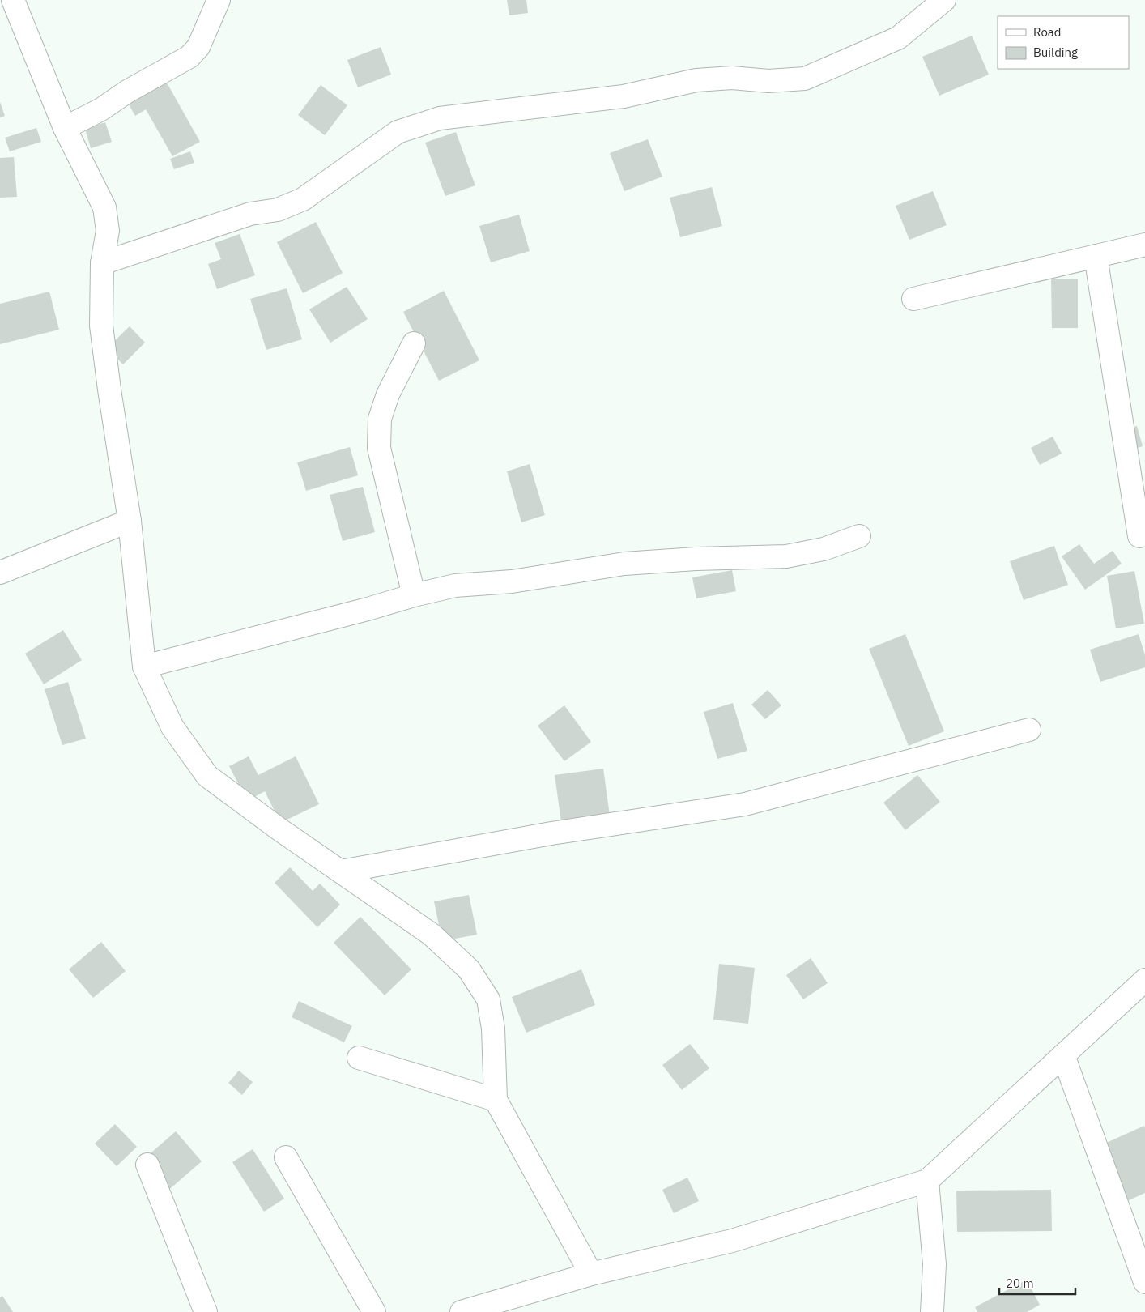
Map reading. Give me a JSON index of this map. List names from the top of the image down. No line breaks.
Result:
{"legend":["Road","Building"],"scale_bar":"20 m"}
